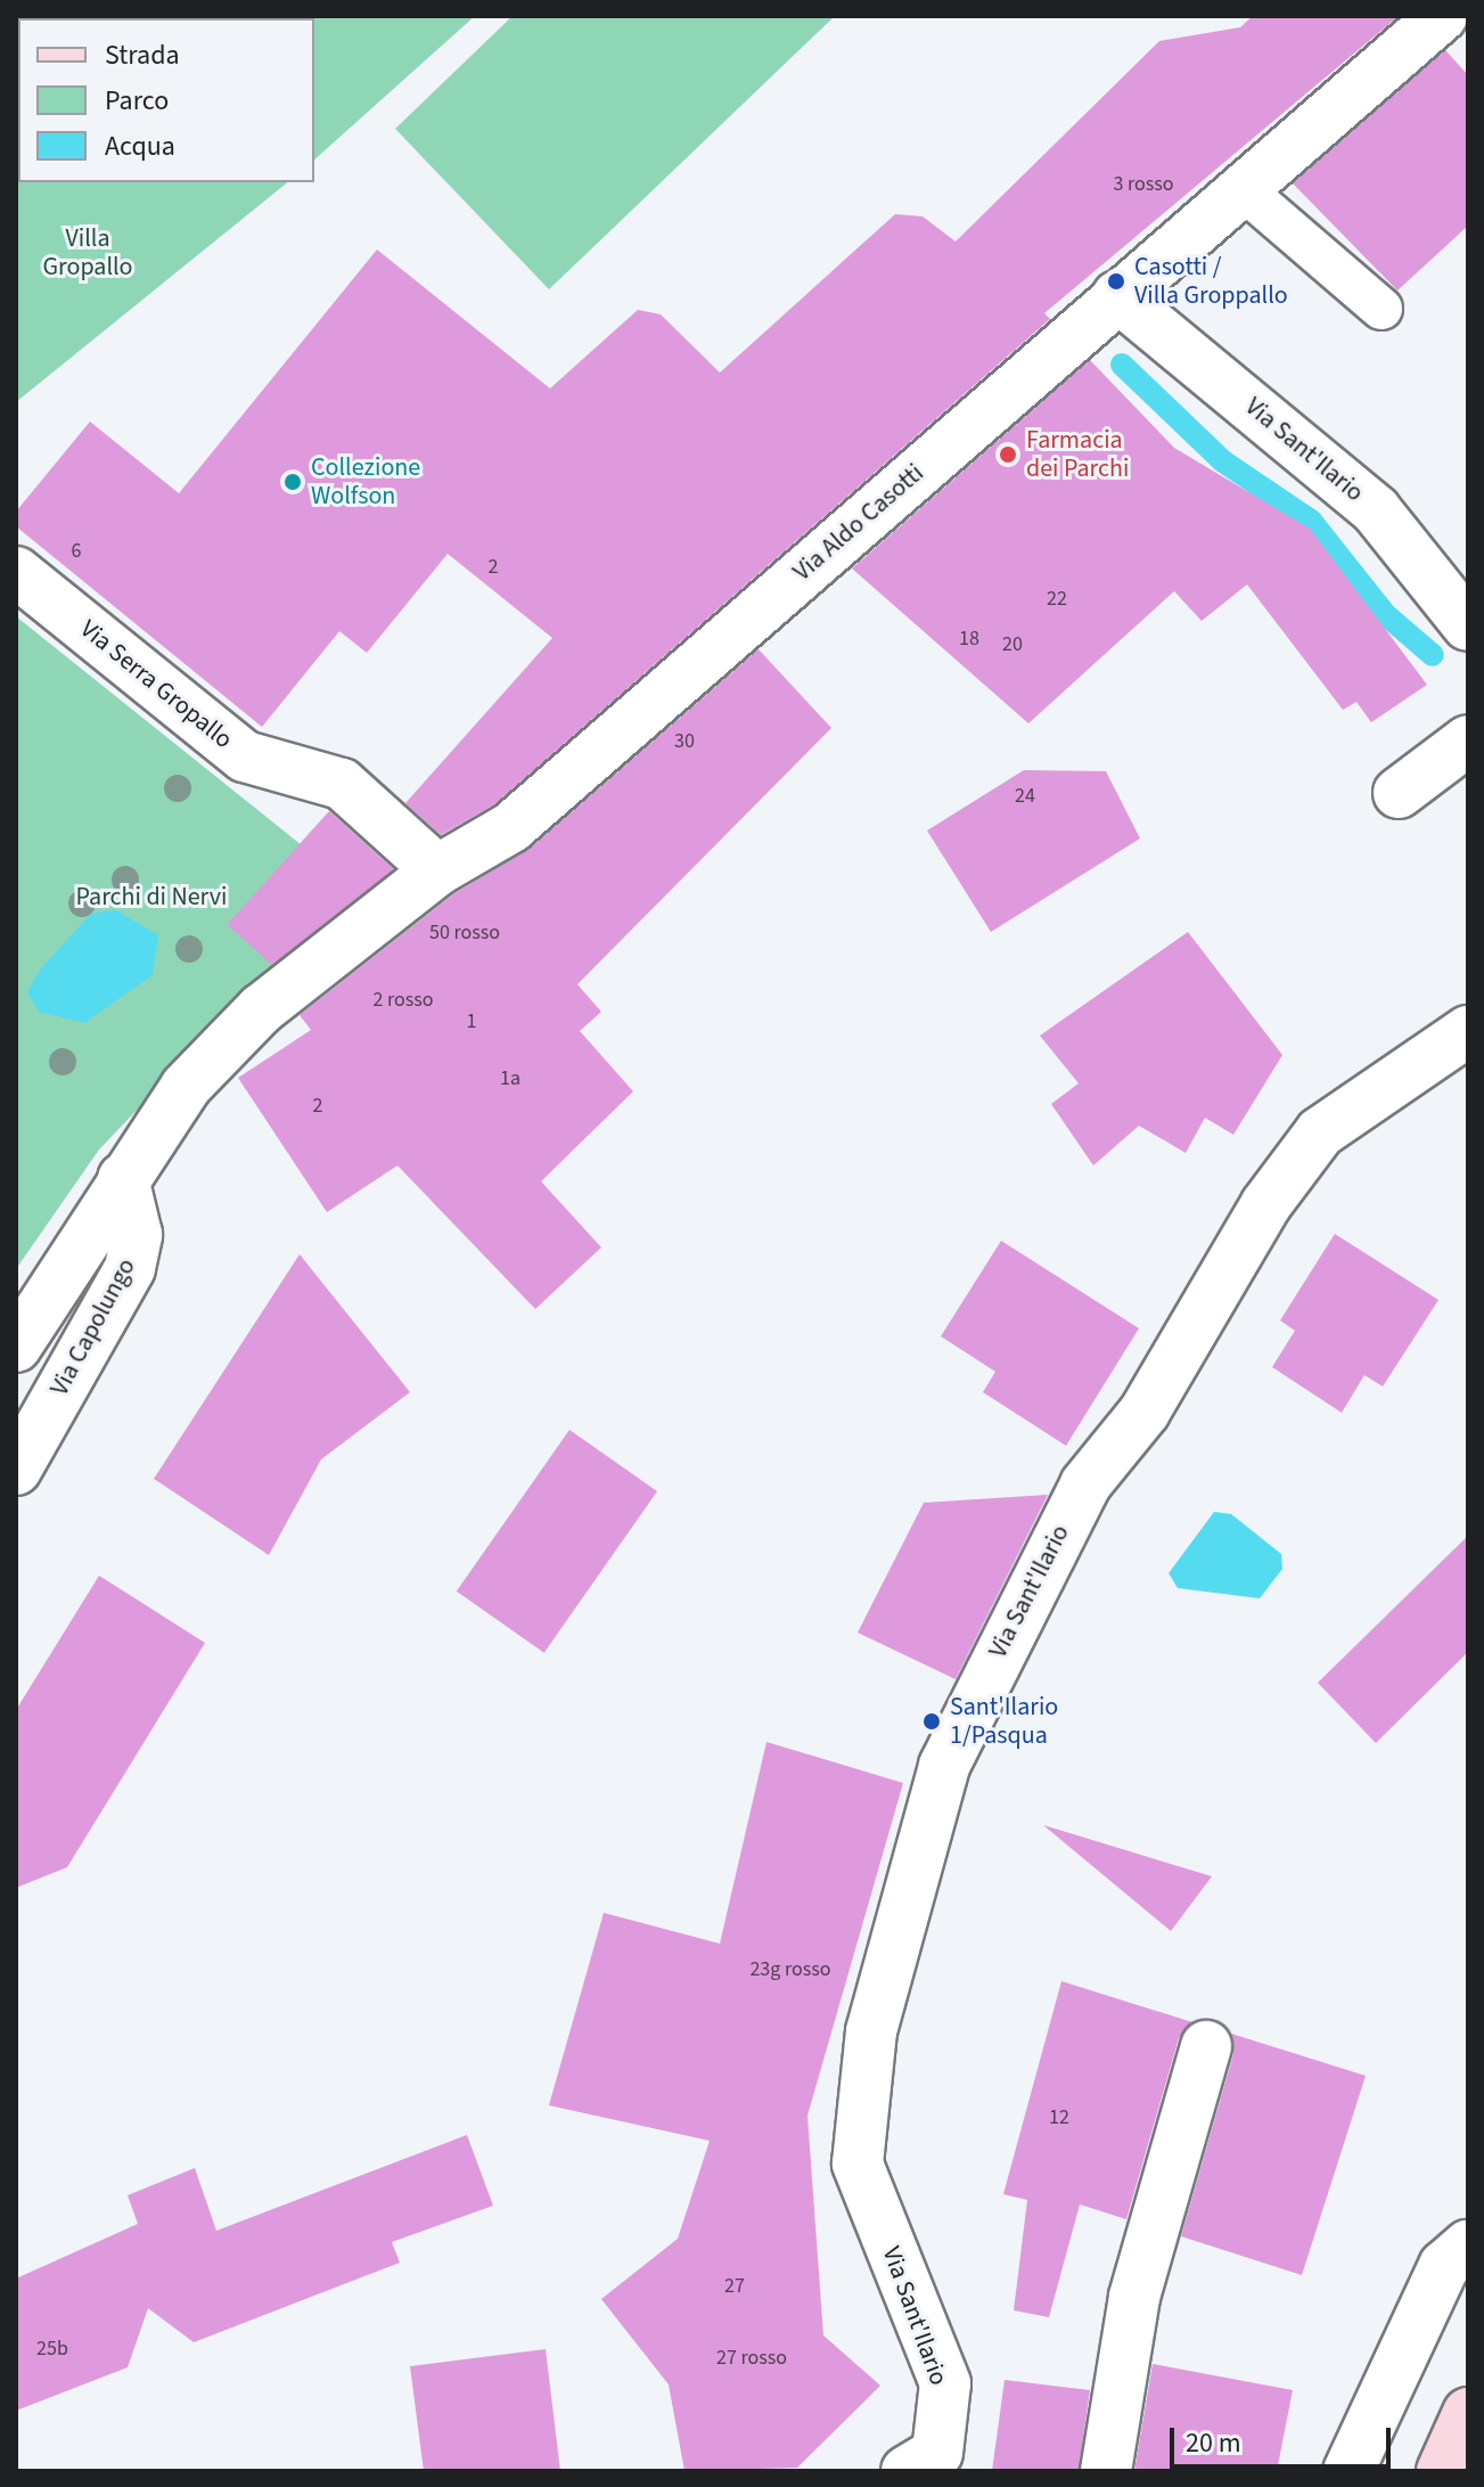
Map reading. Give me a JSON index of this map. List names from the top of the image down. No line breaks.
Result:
{"streets":{"street":["Via Sant'Ilario","Via Aldo Casotti","Via Serra Gropallo","Via Capolungo"]},"crossings":[["Via Sant'Ilario","Via Aldo Casotti"],["Via Aldo Casotti","Via Serra Gropallo"],["Via Aldo Casotti","Via Capolungo"]],"parks":["Villa Gropallo","Parchi di Nervi"],"places":["Casotti / Villa Groppallo","Farmacia dei Parchi","Collezione Wolfson","Sant'Ilario 1/Pasqua"],"house_numbers":["3 rosso","6","2","22","18","20","30","24","50 rosso","2 rosso","1","1a","2","23g rosso","12","27","25b","27 rosso"],"legend":["Strada","Parco","Acqua"],"scale_bar":"20 m"}
